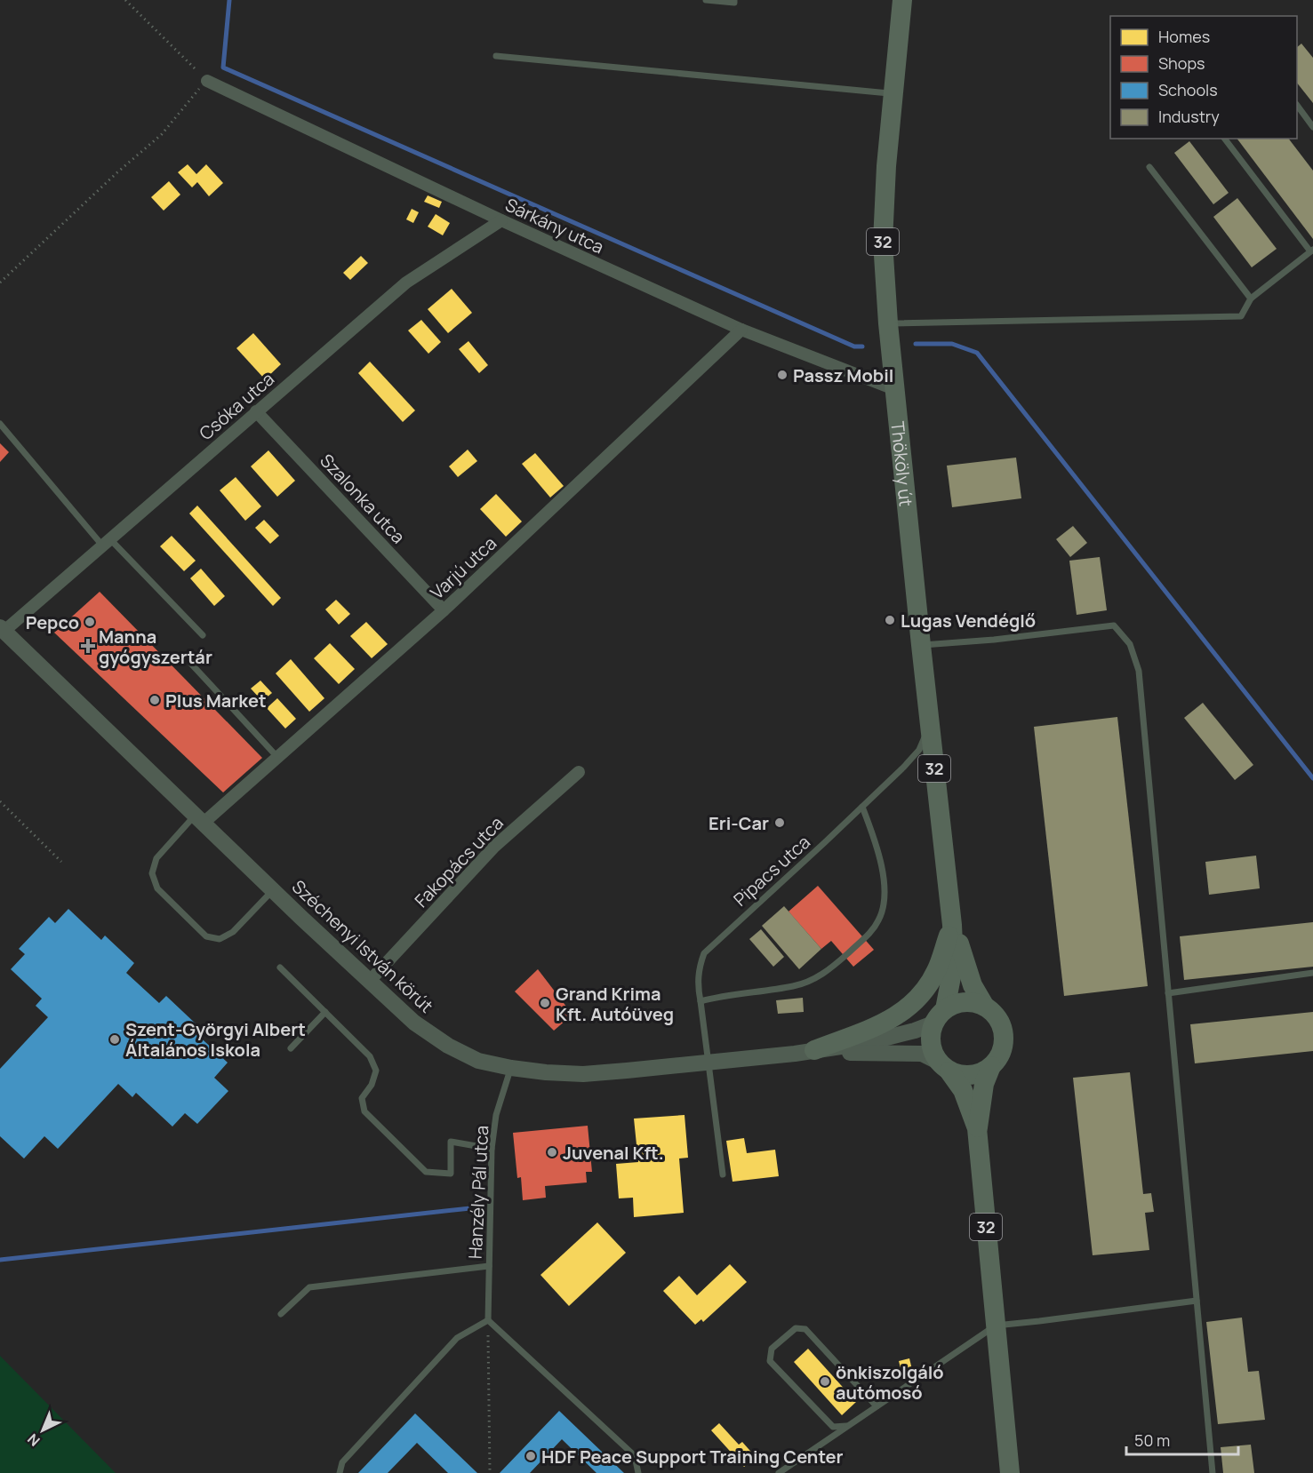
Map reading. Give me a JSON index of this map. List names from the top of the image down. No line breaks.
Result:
{"streets":{"main road":["32","Thököly út"],"street":["Sárkány utca","Csóka utca","Szalonka utca","Varjú utca","Fakopács utca","Széchenyi István körút"],"lane":["Pipacs utca","Hanzély Pál utca"]},"crossings":[["Sárkány utca","Csóka utca"],["Sárkány utca","Thököly út"],["Sárkány utca","Varjú utca"],["32","Thököly út"],["32","Széchenyi István körút"],["Csóka utca","Szalonka utca"],["Csóka utca","Széchenyi István körút"],["Thököly út","Pipacs utca"],["Thököly út","Széchenyi István körút"],["Szalonka utca","Varjú utca"],["Varjú utca","Széchenyi István körút"],["Fakopács utca","Széchenyi István körút"],["Pipacs utca","Széchenyi István körút"],["Széchenyi István körút","Hanzély Pál utca"]],"places":{"other":["Passz Mobil","Lugas Vendéglő","Pepco","Plus Market","Eri-Car","Grand Krima Kft. Autóüveg","Szent-Györgyi Albert Általános Iskola","Juvenal Kft.","önkiszolgáló autómosó","HDF Peace Support Training Center"],"health":["Manna gyógyszertár"]},"legend":["Homes","Shops","Schools","Industry"],"scale_bar":"50 m","north":"bottom left"}
